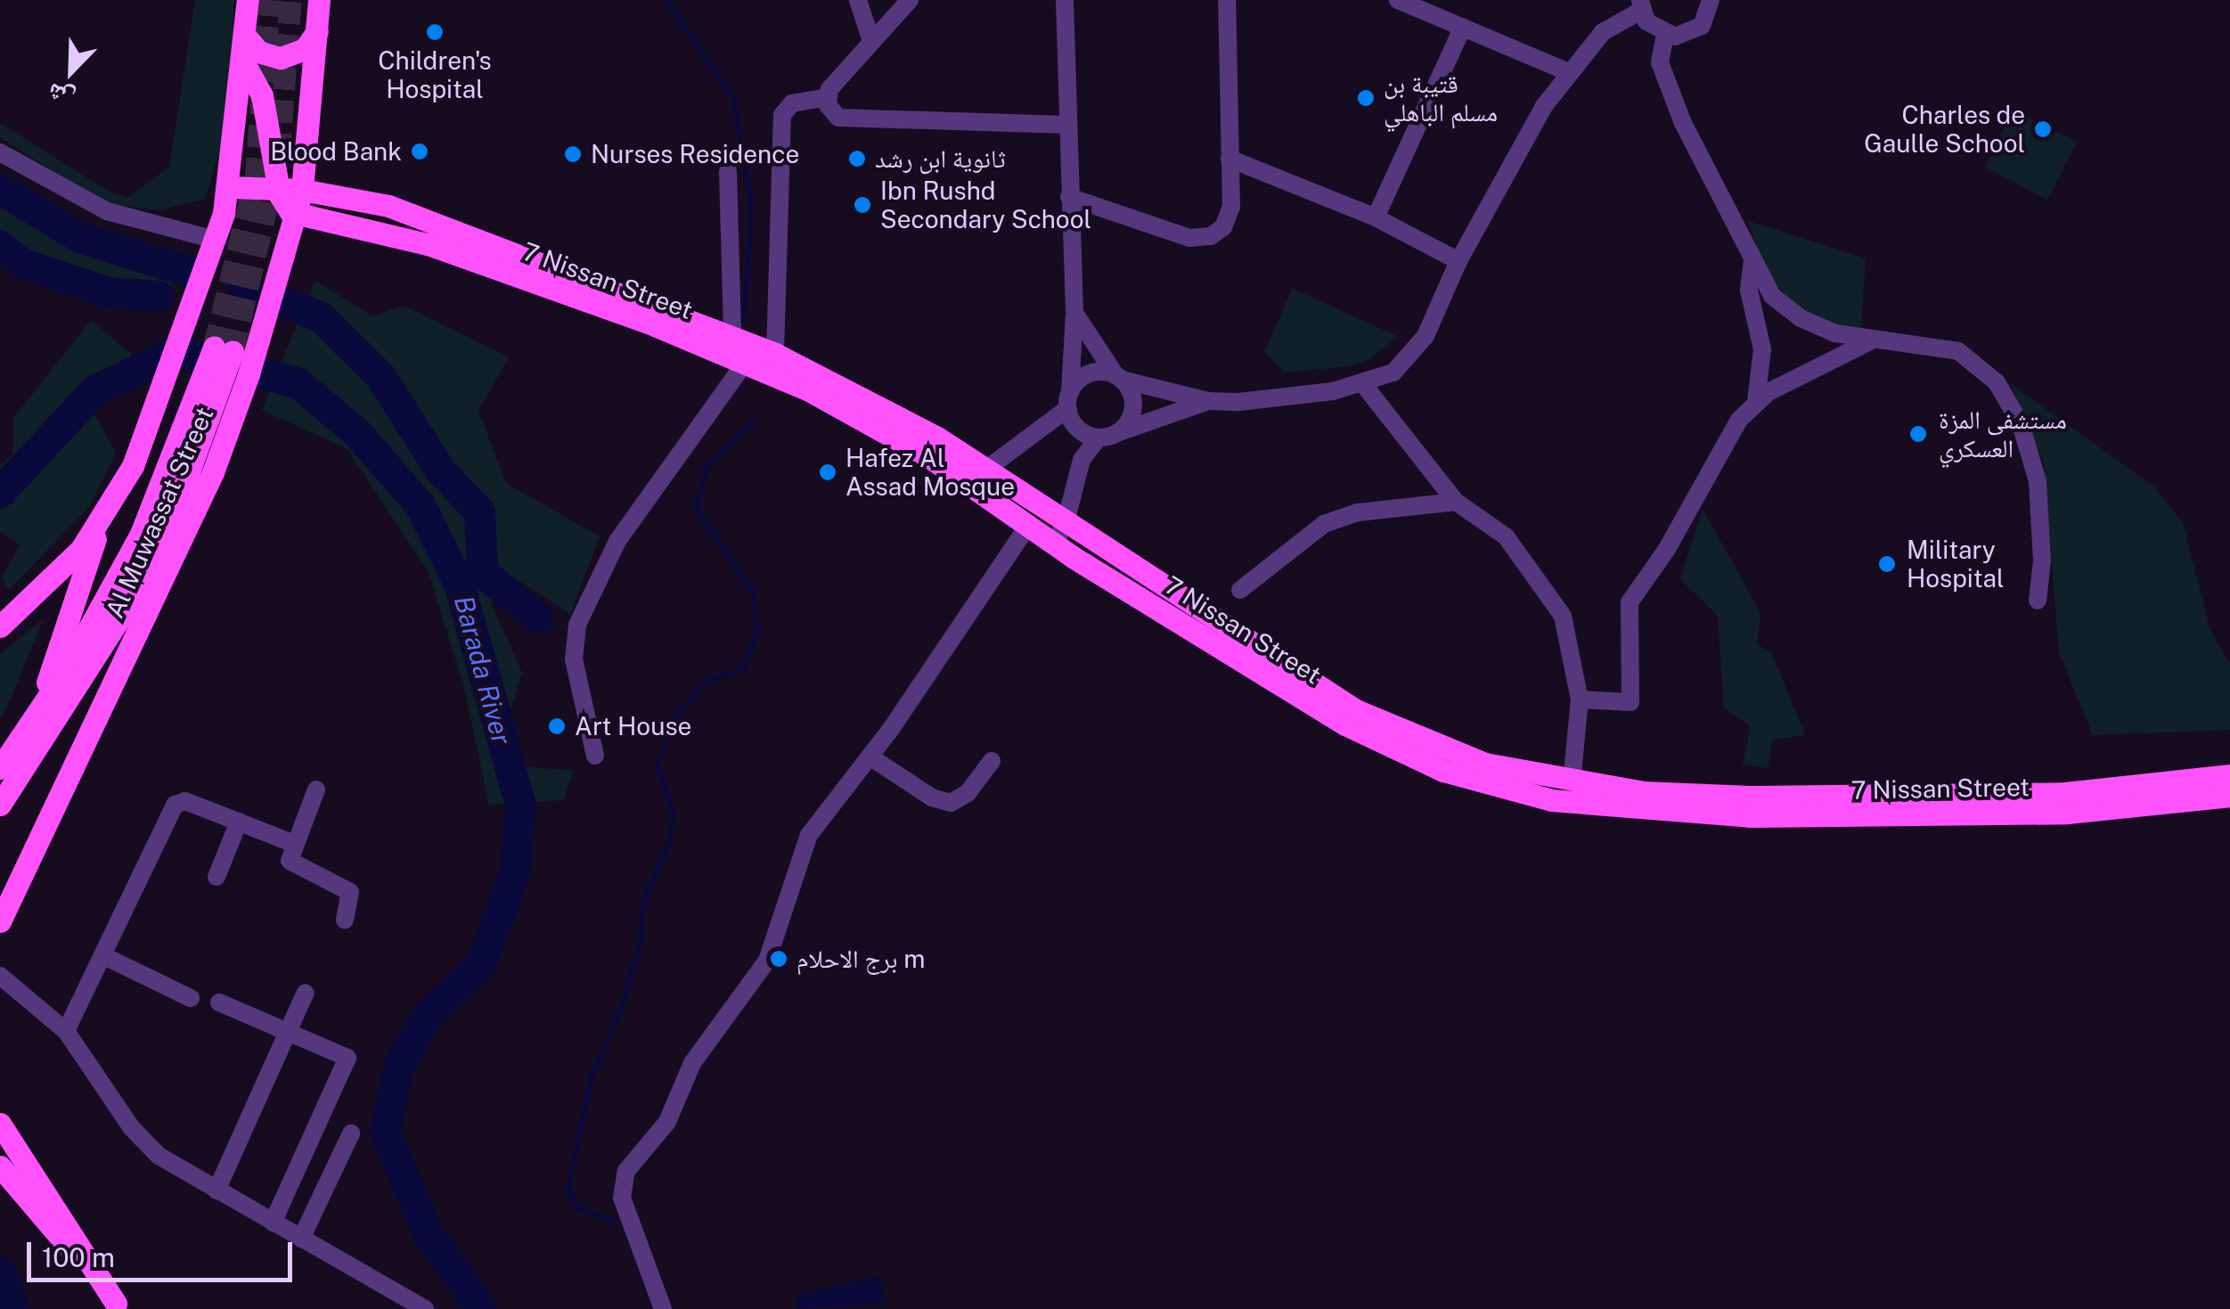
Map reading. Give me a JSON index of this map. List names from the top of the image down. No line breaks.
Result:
{"streets":{"main road":["7 Nissan Street","Al Muwassat Street"]},"crossings":[["7 Nissan Street","Al Muwassat Street"]],"water":["Barada River"],"places":["Children's Hospital","قتيبة بن مسلم الباهلي","Charles de Gaulle School","Blood Bank","Nurses Residence","ثانوية ابن رشد","Ibn Rushd Secondary School","مستشفى المزة العسكري","Hafez Al Assad Mosque","Military Hospital","Art House","برج الاحلام m"],"scale_bar":"100 m","north":"bottom left"}
